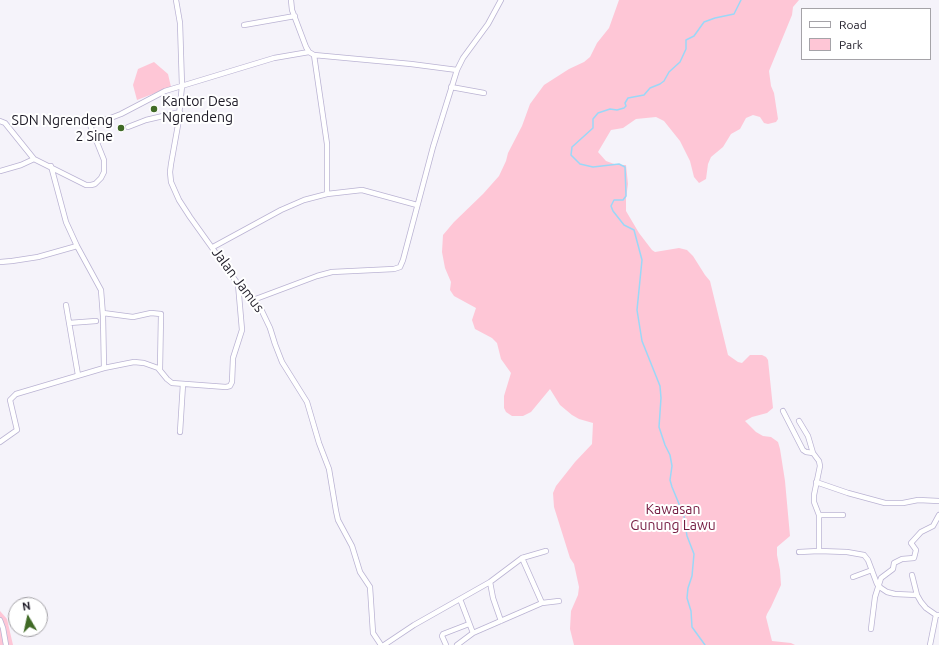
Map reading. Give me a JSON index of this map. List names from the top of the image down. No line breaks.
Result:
{"streets":{"street":["Jalan Jamus"]},"parks":["Kawasan Gunung Lawu"],"places":["Kantor Desa Ngrendeng","SDN Ngrendeng 2 Sine"],"legend":["Road","Park"],"north":"top"}
